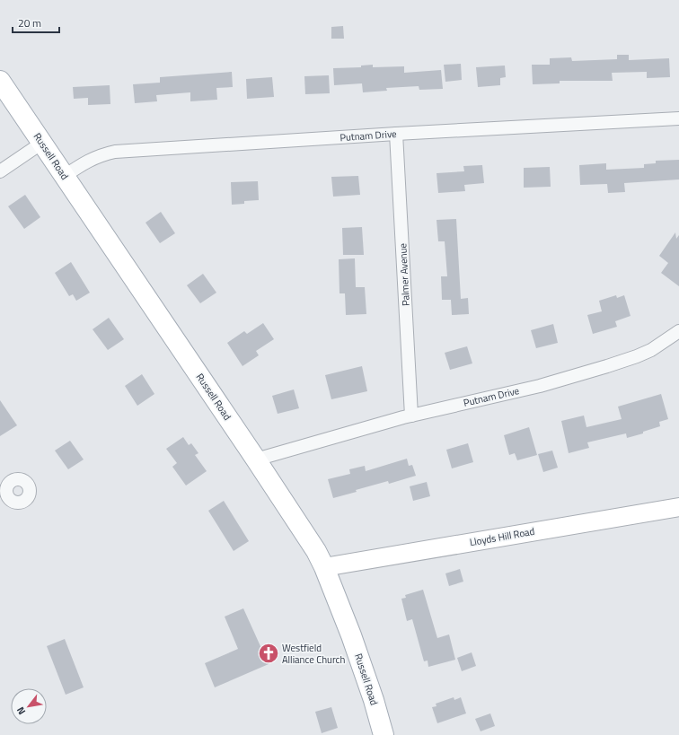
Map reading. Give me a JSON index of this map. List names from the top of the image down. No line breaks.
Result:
{"streets":{"main road":["Russell Road","Lloyds Hill Road"],"street":["Putnam Drive","Palmer Avenue"]},"crossings":[["Putnam Drive","Russell Road"],["Putnam Drive","Palmer Avenue"],["Russell Road","Lloyds Hill Road"]],"places":{"church":["Westfield Alliance Church"]},"scale_bar":"20 m","north":"bottom left"}
